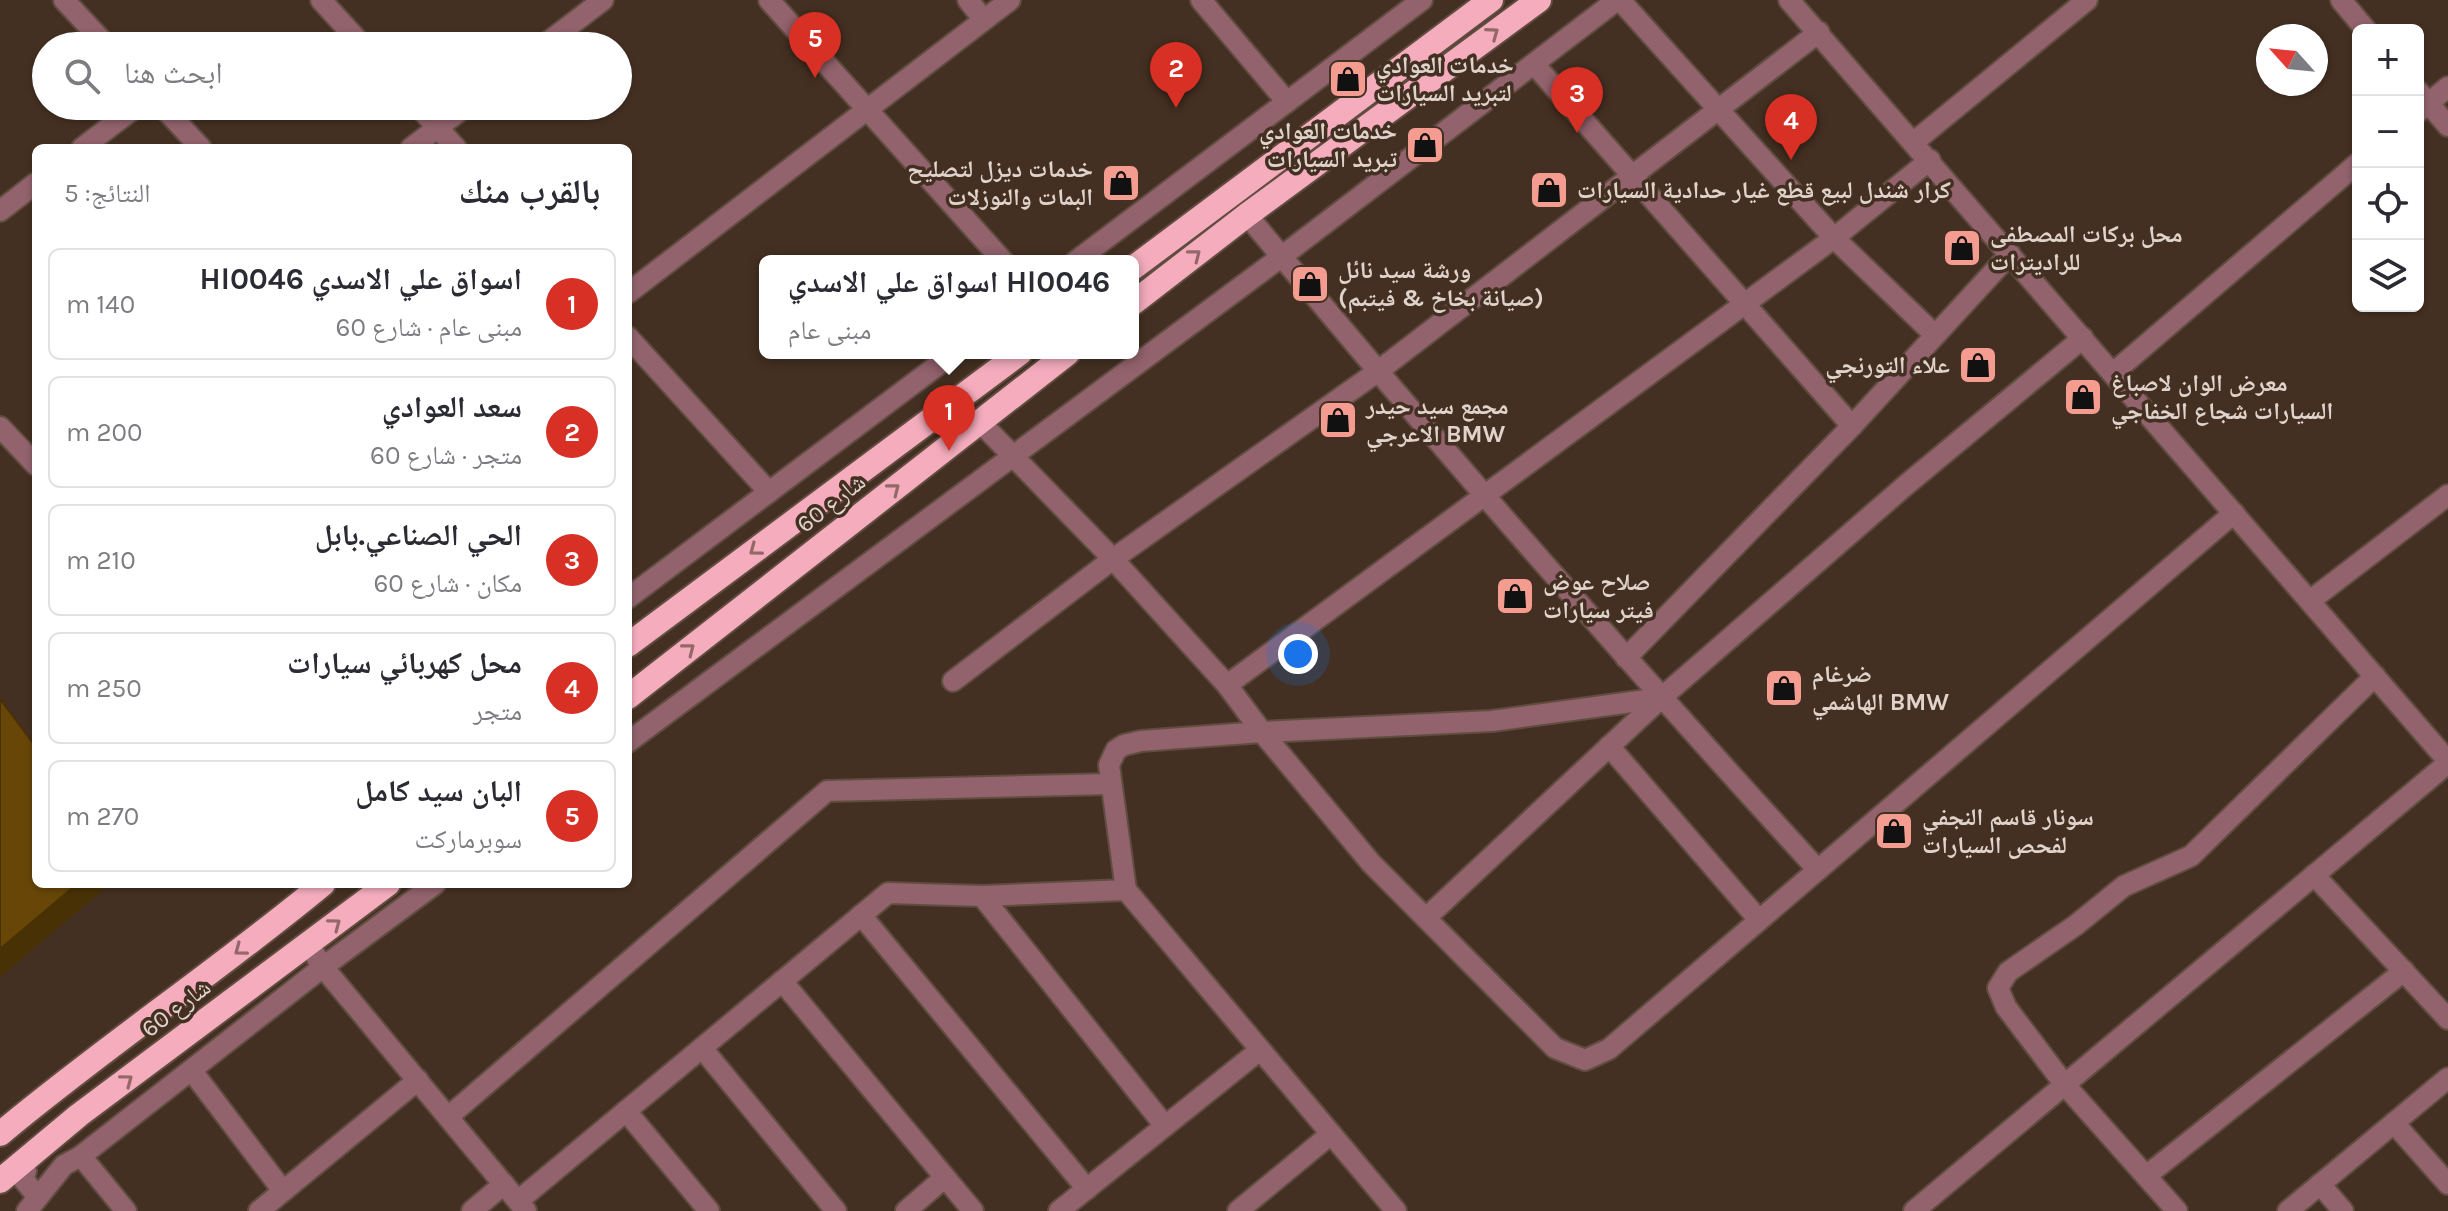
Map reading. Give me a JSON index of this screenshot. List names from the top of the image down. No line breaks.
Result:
{"streets":{"highway":["شارع 60"]},"places":{"shop":["خدمات العوادي لتبريد السيارات","خدمات العوادي تبريد السيارات","خدمات ديزل لتصليح البمات والنوزلات","كرار شندل لبيع قطع غيار حدادية السيارات","محل بركات المصطفى للراديترات","ورشة سيد نائل (صيانة بخاخ & فيتبم)","علاء التورنجي","معرض الوان لاصباغ السيارات شجاع الخفاجي","مجمع سيد حيدر الاعرجي BMW","صلاح عوض فيتر سيارات","ضرغام الهاشمي BMW","سونار قاسم النجفي لفحص السيارات"]},"north":"top left","page":{"pins":["5","2","3","4","1"],"map_buttons":["+","−"],"search":"ابحث هنا","heading":["بالقرب منك","النتائج: 5"],"list":[{"mark":"1","name":"اسواق علي الاسدي Hl0046","note":"مبنى عام · شارع 60","value":"140 m"},{"mark":"2","name":"سعد العوادي","note":"متجر · شارع 60","value":"200 m"},{"mark":"3","name":"الحي الصناعي.بابل","note":"مكان · شارع 60","value":"210 m"},{"mark":"4","name":"محل كهربائي سيارات","note":"متجر","value":"250 m"},{"mark":"5","name":"البان سيد كامل","note":"سوبرماركت","value":"270 m"}],"popup":["اسواق علي الاسدي Hl0046","مبنى عام"]}}
